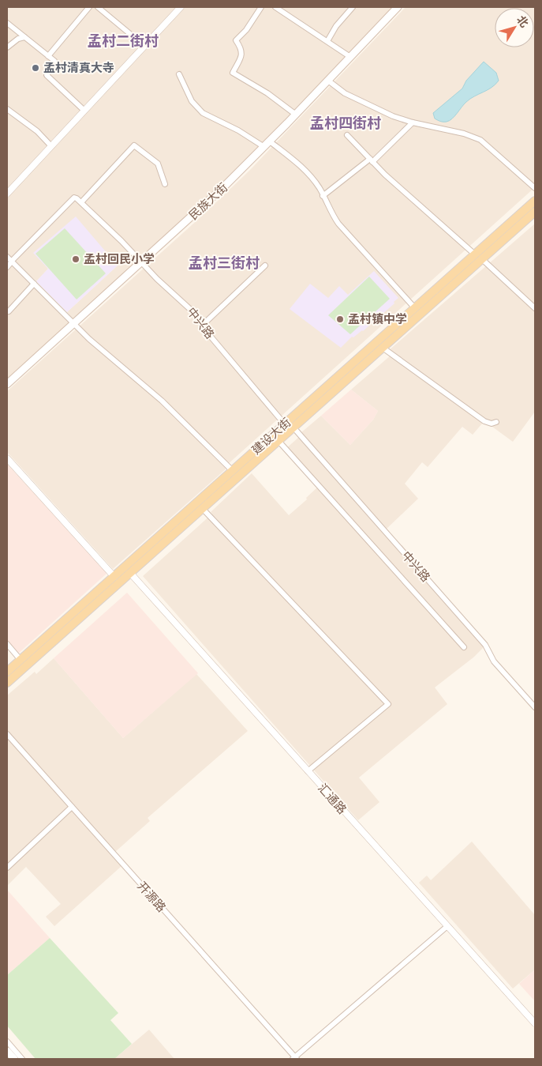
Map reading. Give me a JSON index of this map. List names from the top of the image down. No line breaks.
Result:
{"streets":{"main road":["民族大街","建设大街"],"street":["中兴路","汇通路","开源路"]},"crossings":[["民族大街","中兴路"],["中兴路","建设大街"],["建设大街","汇通路"]],"districts":["孟村二街村","孟村四街村","孟村三街村"],"places":["孟村清真大寺","孟村回民小学","孟村镇中学"],"north":"top right"}
